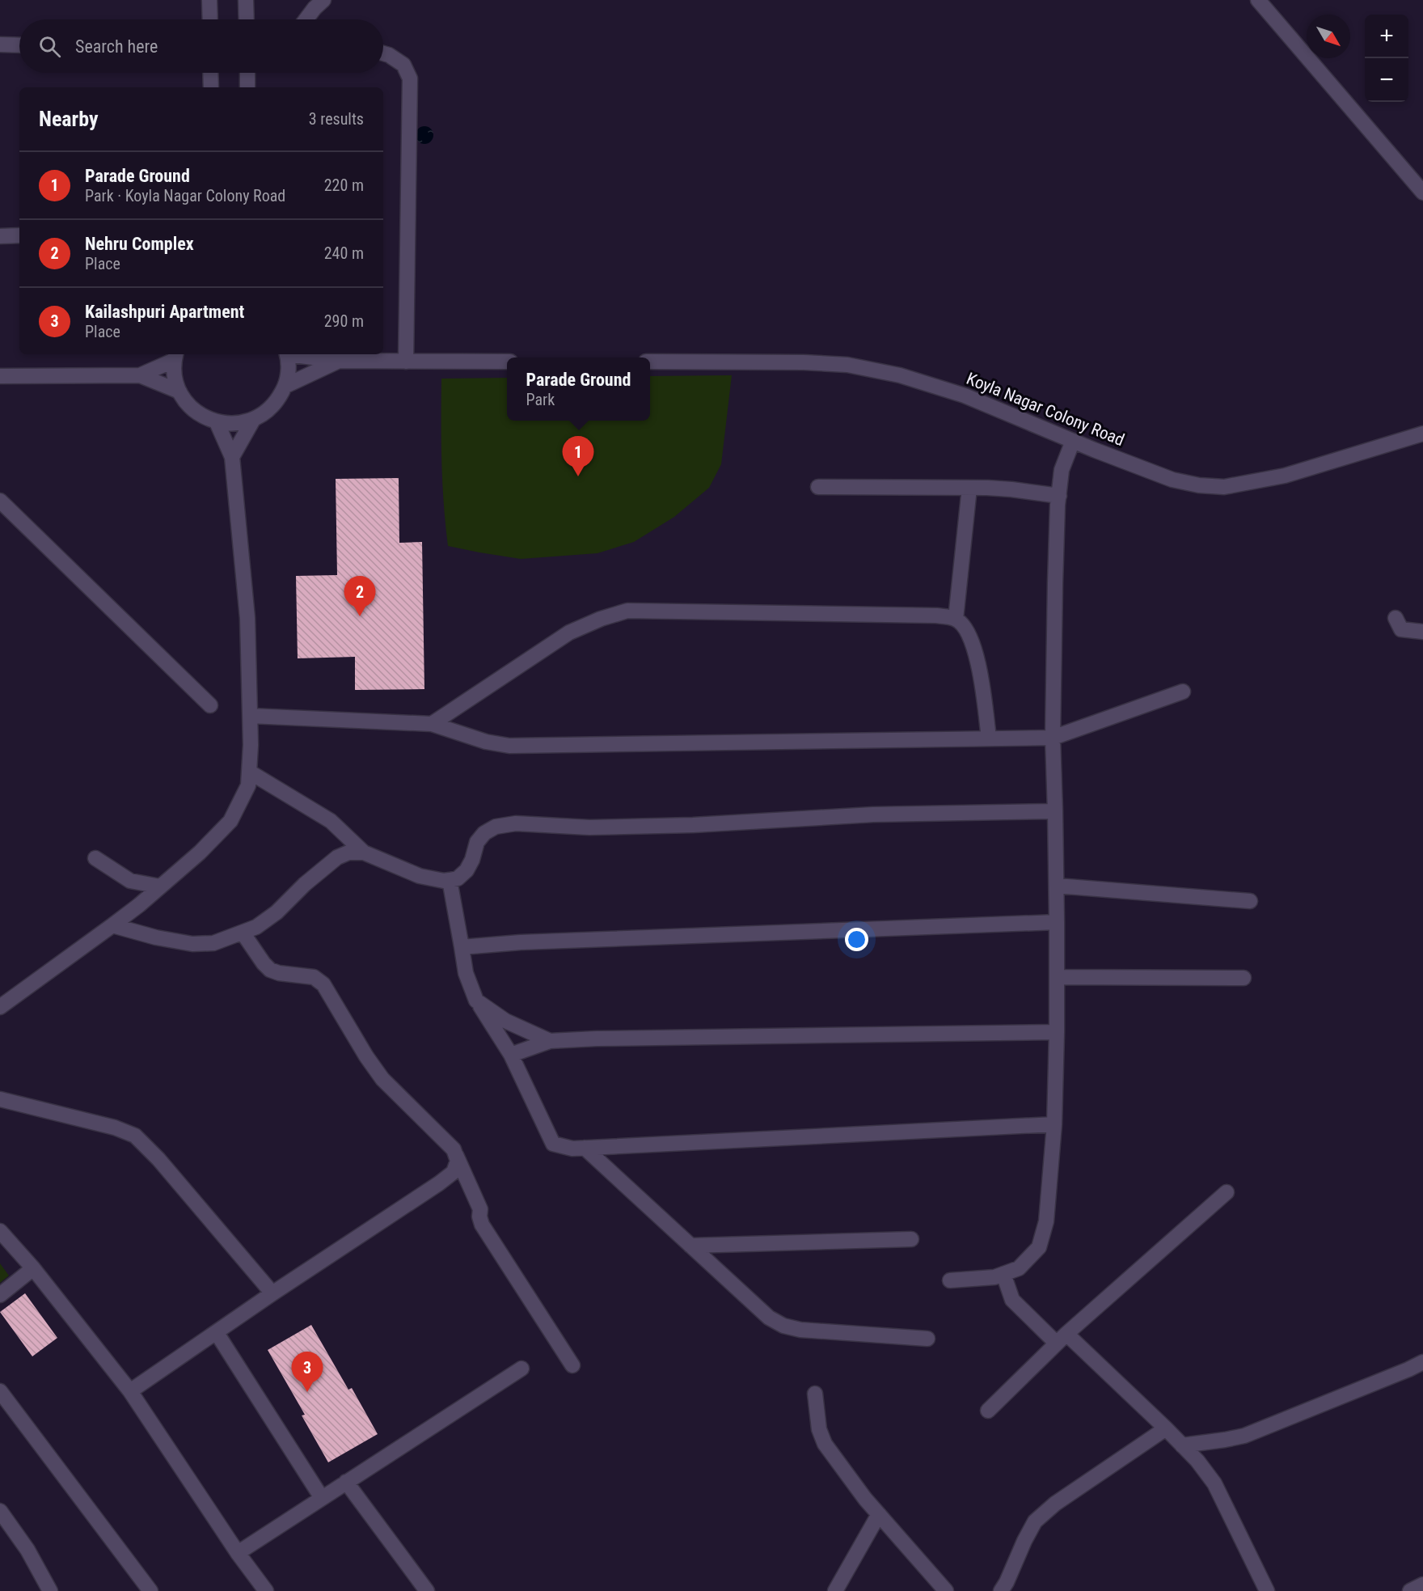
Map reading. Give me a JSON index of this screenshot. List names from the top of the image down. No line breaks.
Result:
{"streets":{"street":["Koyla Nagar Colony Road"]},"north":"bottom right","page":{"map_buttons":["+","−"],"search":"Search here","heading":["Nearby","3 results"],"list":[{"mark":"1","name":"Parade Ground","note":"Park · Koyla Nagar Colony Road","value":"220 m"},{"mark":"2","name":"Nehru Complex","note":"Place","value":"240 m"},{"mark":"3","name":"Kailashpuri Apartment","note":"Place","value":"290 m"}],"popup":["Parade Ground","Park"],"pins":["1","2","3"]}}
